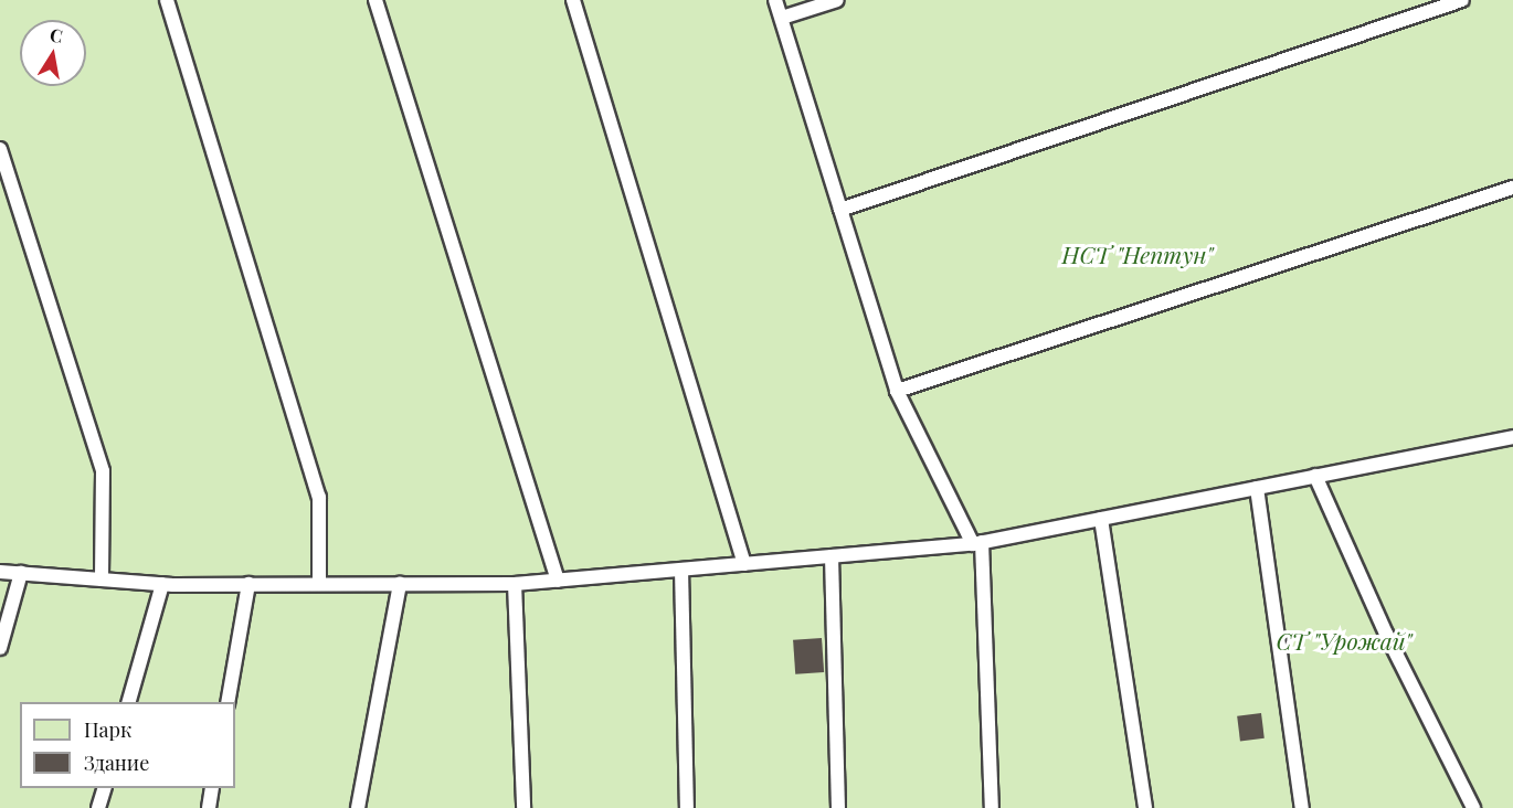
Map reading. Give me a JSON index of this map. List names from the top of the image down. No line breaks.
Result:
{"parks":["НСТ \"Нептун\"","СТ \"Урожай\""],"legend":["Парк","Здание"],"north":"top"}
